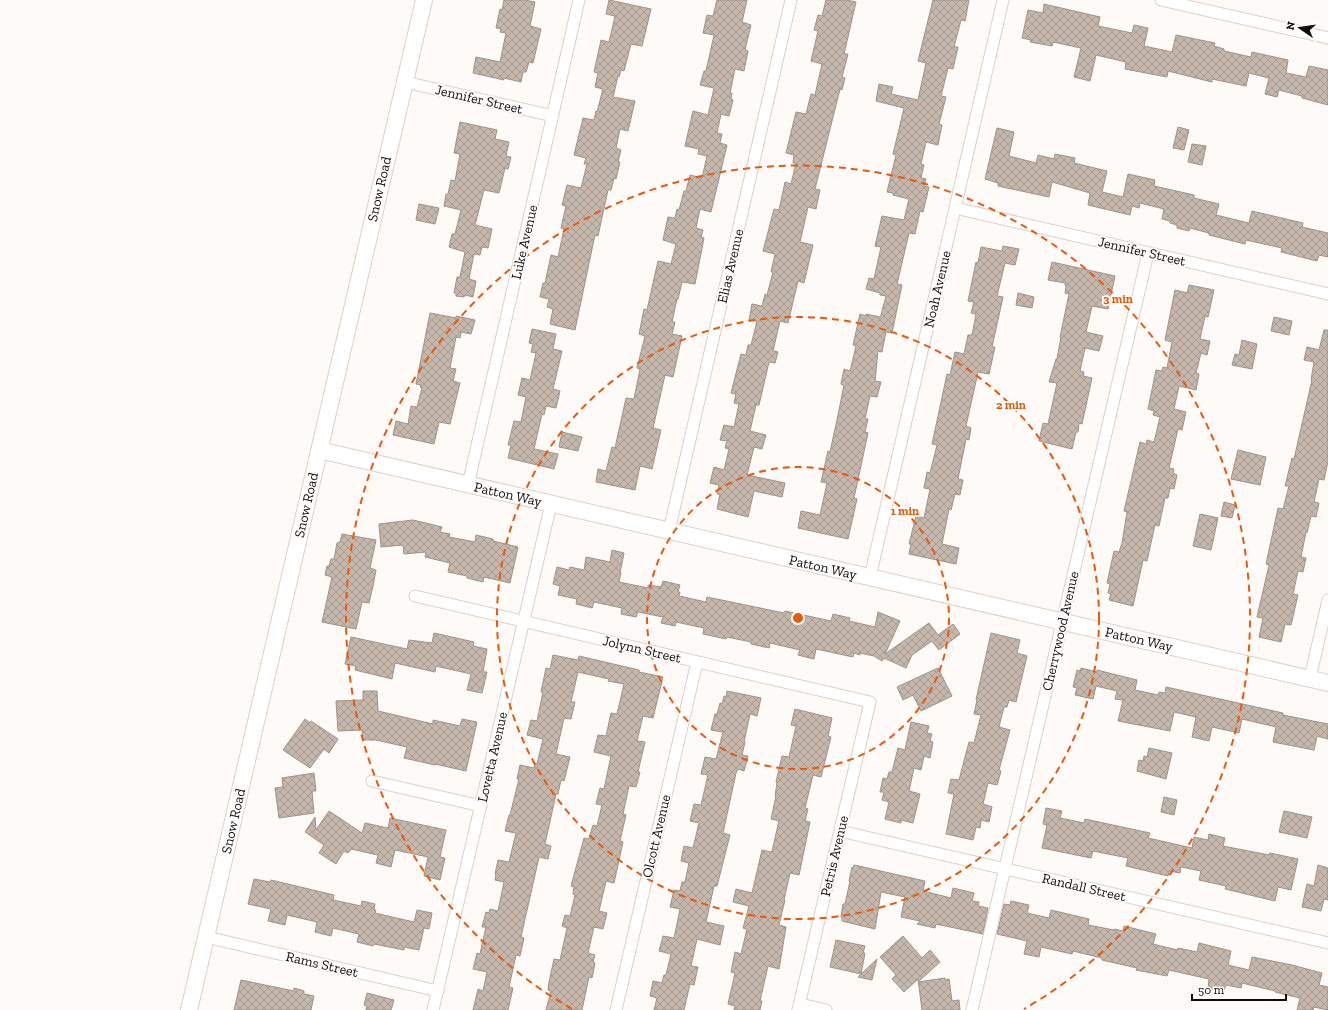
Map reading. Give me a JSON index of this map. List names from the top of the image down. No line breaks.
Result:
{"streets":{"street":["Jennifer Street","Snow Road","Luke Avenue","Elias Avenue","Noah Avenue","Patton Way","Cherrywood Avenue","Jolynn Street","Lovetta Avenue","Olcott Avenue","Petris Avenue","Randall Street","Rams Street"]},"crossings":[["Jennifer Street","Snow Road"],["Jennifer Street","Luke Avenue"],["Jennifer Street","Noah Avenue"],["Jennifer Street","Cherrywood Avenue"],["Snow Road","Patton Way"],["Snow Road","Rams Street"],["Luke Avenue","Patton Way"],["Elias Avenue","Patton Way"],["Noah Avenue","Patton Way"],["Patton Way","Cherrywood Avenue"],["Patton Way","Lovetta Avenue"],["Cherrywood Avenue","Randall Street"],["Jolynn Street","Lovetta Avenue"],["Jolynn Street","Olcott Avenue"],["Jolynn Street","Petris Avenue"],["Lovetta Avenue","Rams Street"],["Petris Avenue","Randall Street"]],"scale_bar":"50 m","north":"left","rings":["3 min","2 min","1 min"]}
